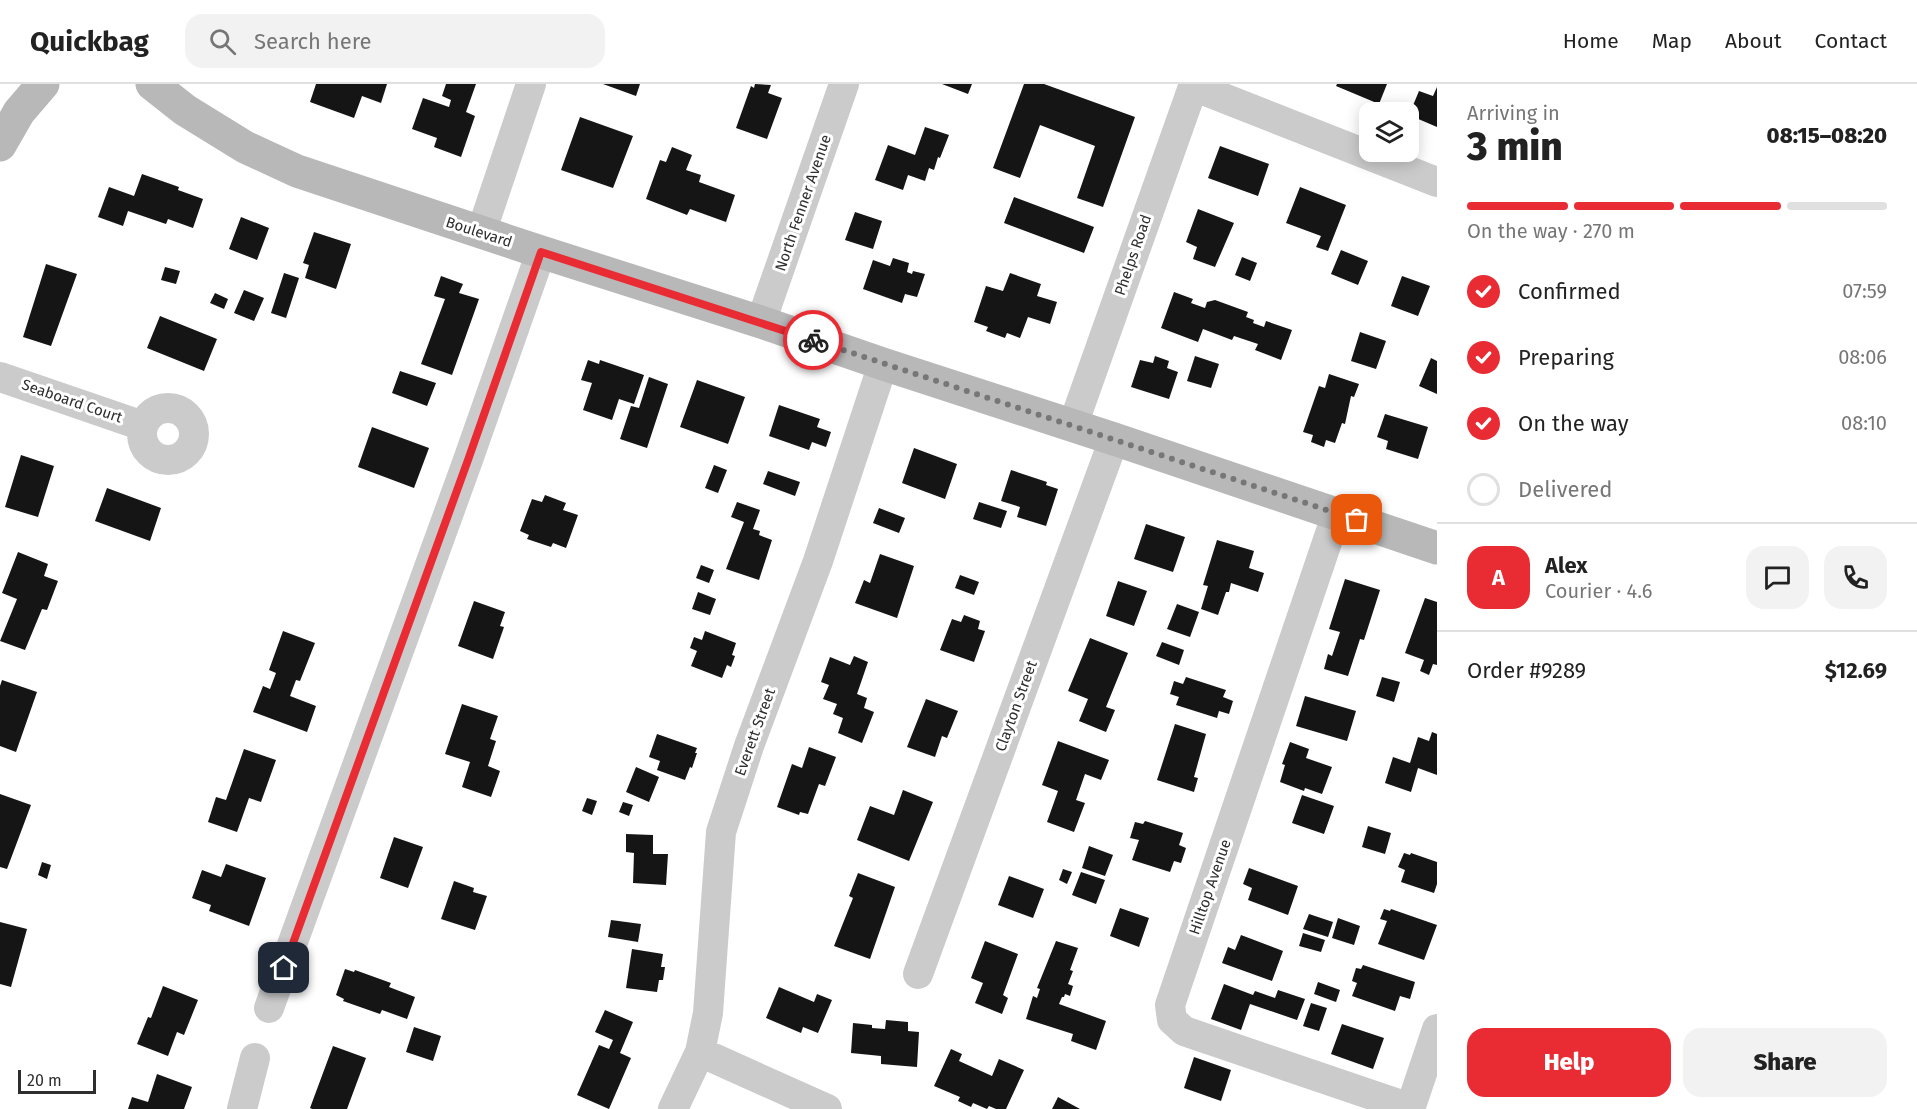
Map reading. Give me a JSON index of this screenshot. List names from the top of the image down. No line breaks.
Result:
{"streets":{"street":["North Fenner Avenue","Boulevard","Phelps Road","Seaboard Court","Clayton Street","Everett Street","Hilltop Avenue"]},"crossings":[["North Fenner Avenue","Boulevard"],["Boulevard","Phelps Road"],["Boulevard","Clayton Street"],["Boulevard","Everett Street"],["Boulevard","Hilltop Avenue"]],"scale_bar":"20 m","page":{"header":"Quickbag","search":"Search here","nav":["Home","Map","About","Contact"],"heading":["3 min","Arriving in","08:15–08:20"],"panel":["Alex","Courier · 4.6","Order #9289","$12.69"],"bar":"On the way · 270 m","list":[["Confirmed","07:59"],["Preparing","08:06"],["On the way","08:10"],"Delivered"],"round":"A","buttons":["Help","Share"],"scale":"20 m"}}
